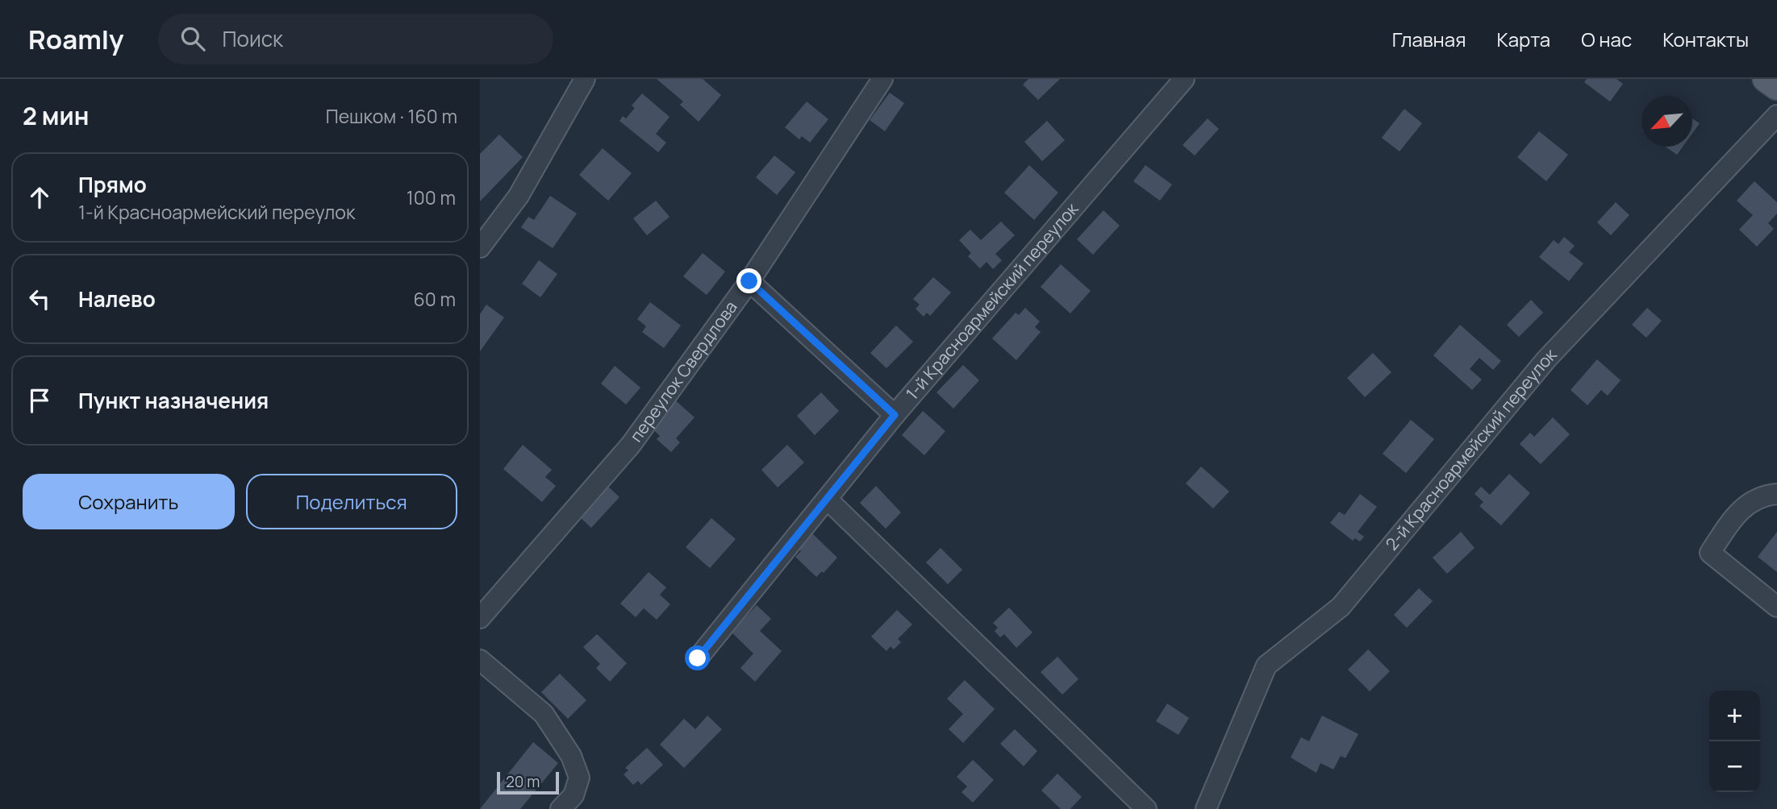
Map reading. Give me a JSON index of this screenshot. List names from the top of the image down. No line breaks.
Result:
{"streets":{"street":["1-й Красноармейский переулок","переулок Свердлова","2-й Красноармейский переулок"]},"scale_bar":"20 m","north":"bottom left","page":{"header":"Roamly","search":"Поиск","nav":["Главная","Карта","О нас","Контакты"],"heading":["2 мин","Пешком · 160 m"],"list":[["Прямо","1-й Красноармейский переулок","100 m"],["Налево","60 m"],"Пункт назначения"],"buttons":["Сохранить","Поделиться"],"map_buttons":["+","−"],"scale":"20 m"}}
